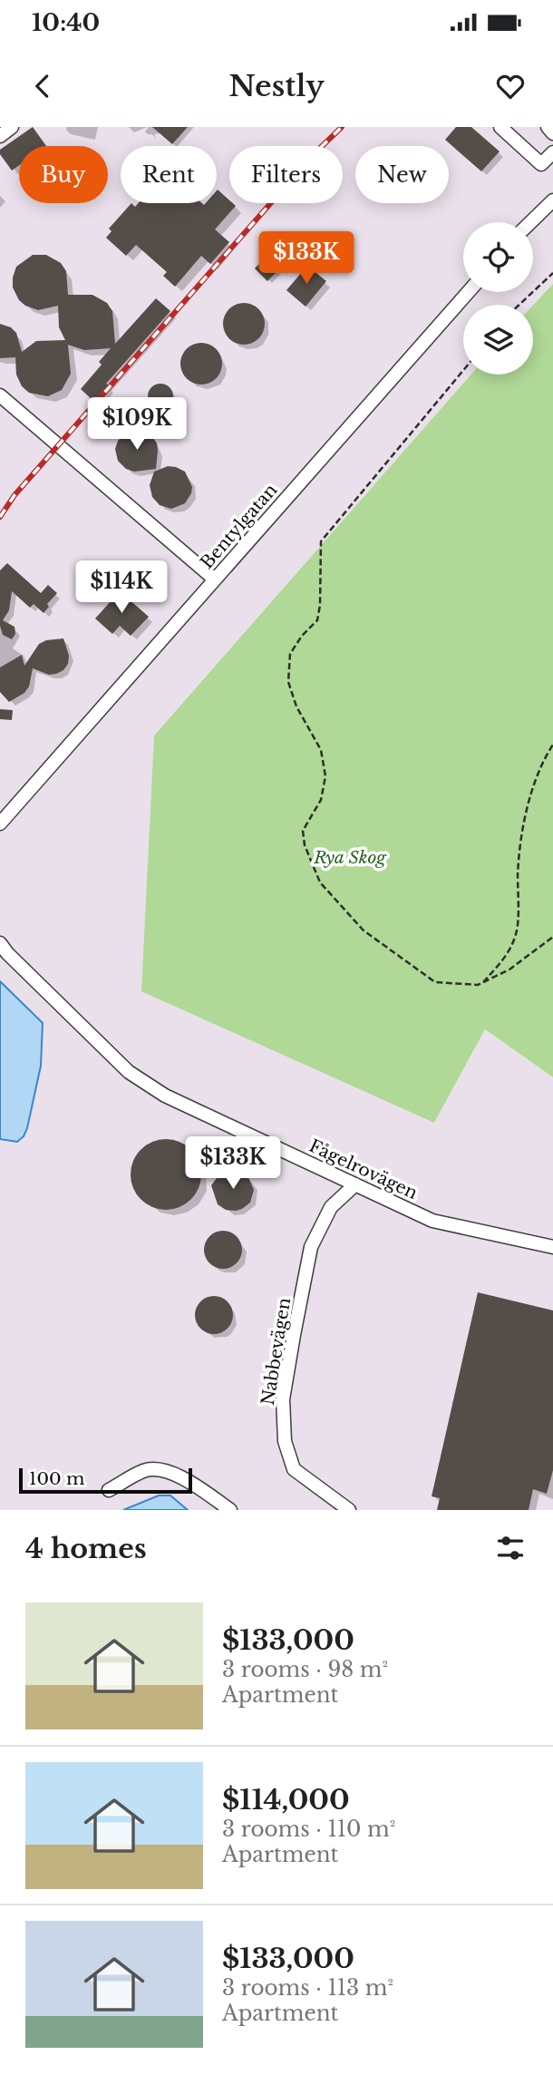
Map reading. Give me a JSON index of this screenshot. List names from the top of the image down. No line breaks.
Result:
{"streets":{"lane":["Bentylgatan","Fågelrovägen","Nabbevägen"]},"crossings":[["Fågelrovägen","Nabbevägen"]],"parks":["Rya Skog"],"scale_bar":"100 m","page":{"status":"10:40","header":"Nestly","chip":["Buy","Rent","Filters","New"],"price":["$133K","$109K","$114K","$133K"],"scale":"100 m","heading":"4 homes","list":[{"name":"$133,000","note":"3 rooms · 98 m² · Apartment"},{"name":"$114,000","note":"3 rooms · 110 m² · Apartment"},{"name":"$133,000","note":"3 rooms · 113 m² · Apartment"}]}}
